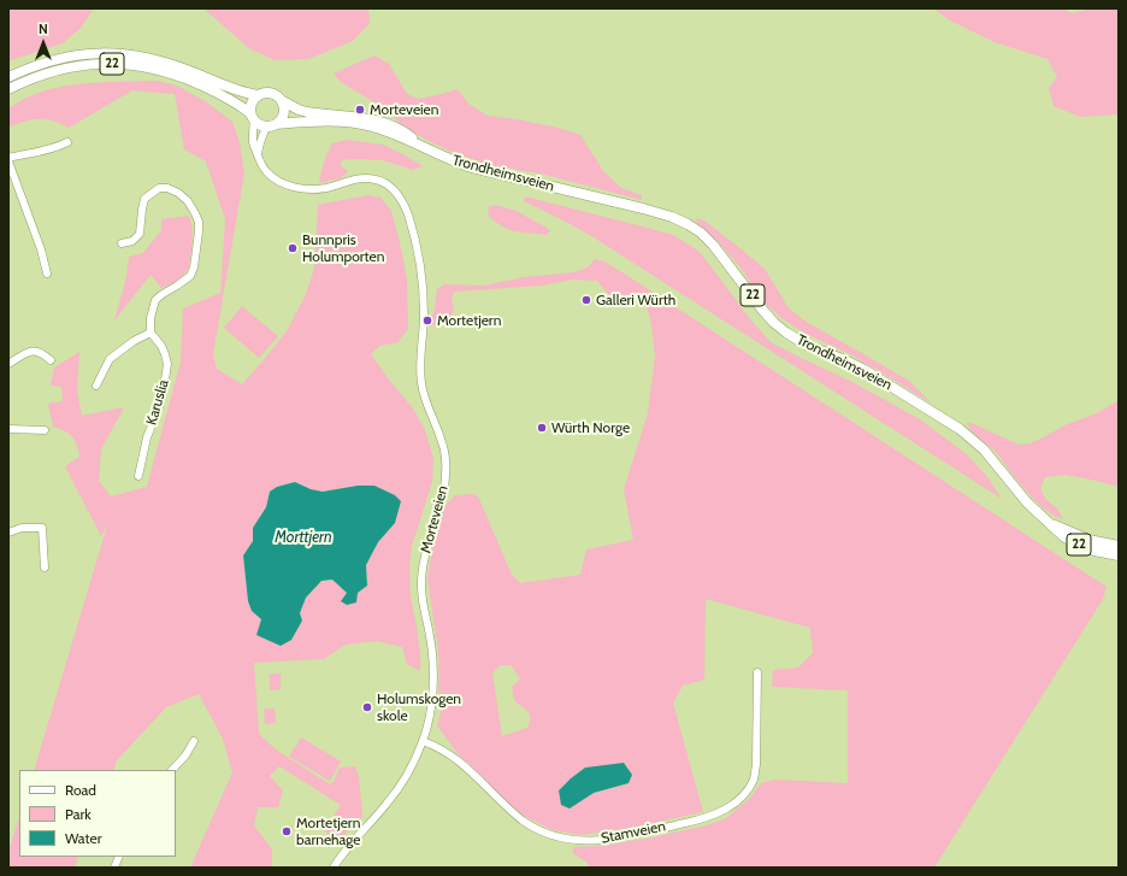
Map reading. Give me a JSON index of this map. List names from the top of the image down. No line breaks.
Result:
{"streets":{"main road":["22","Trondheimsveien"],"street":["Karuslia","Morteveien","Stamveien"]},"crossings":[["22","Trondheimsveien"],["22","Morteveien"],["Trondheimsveien","Morteveien"],["Morteveien","Stamveien"]],"water":["Morttjern"],"places":["Morteveien","Bunnpris Holumporten","Galleri Würth","Mortetjern","Würth Norge","Holumskogen skole","Mortetjern barnehage"],"legend":["Road","Park","Water"],"north":"top"}
